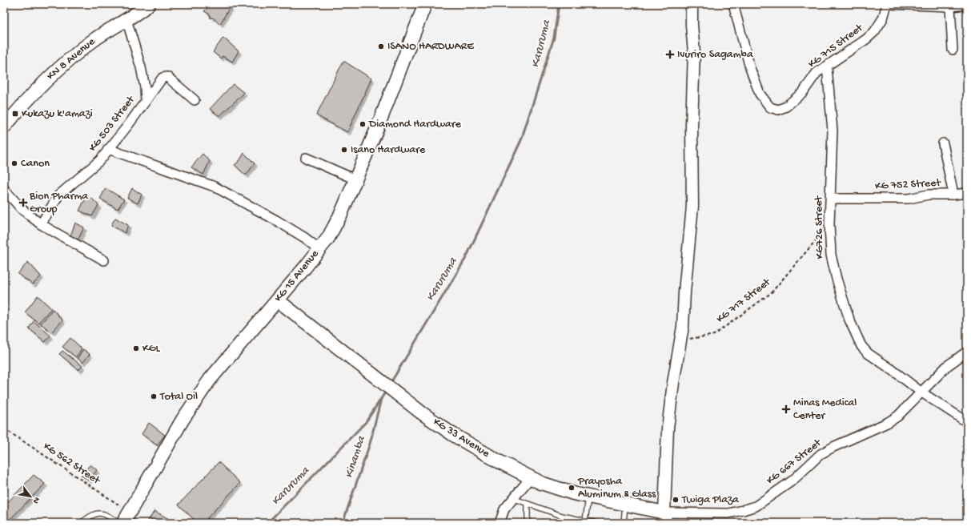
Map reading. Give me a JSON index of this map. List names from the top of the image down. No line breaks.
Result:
{"streets":{"main road":["KN 8 Avenue","KG 15 Avenue","KG 33 Avenue"],"street":["KG 715 Street","KG 503 Street","KG 752 Street","KG726 Street","KG 667 Street"],"path":["KG 717 Street","KG 562 Street"]},"crossings":[["KG 715 Street","KG726 Street"],["KN 8 Avenue","KG 503 Street"],["KG 752 Street","KG726 Street"],["KG726 Street","KG 717 Street"],["KG726 Street","KG 667 Street"],["KG 15 Avenue","KG 33 Avenue"],["KG 15 Avenue","KG 562 Street"],["KG 33 Avenue","KG 667 Street"]],"water":["Karuruma","Kinamba"],"places":{"other":["ISANO HARDWARE","Diamond Hardware","Isano Hardware","Canon","KGL","Total Oil","Prayosha Aluminum & Glass","Twiga Plaza"],"health":["Ivuriro Sagamba","Bion Pharma Group","Minas Medical Center"],"transit":["Kukazu k'amazi"]},"north":"bottom right"}
